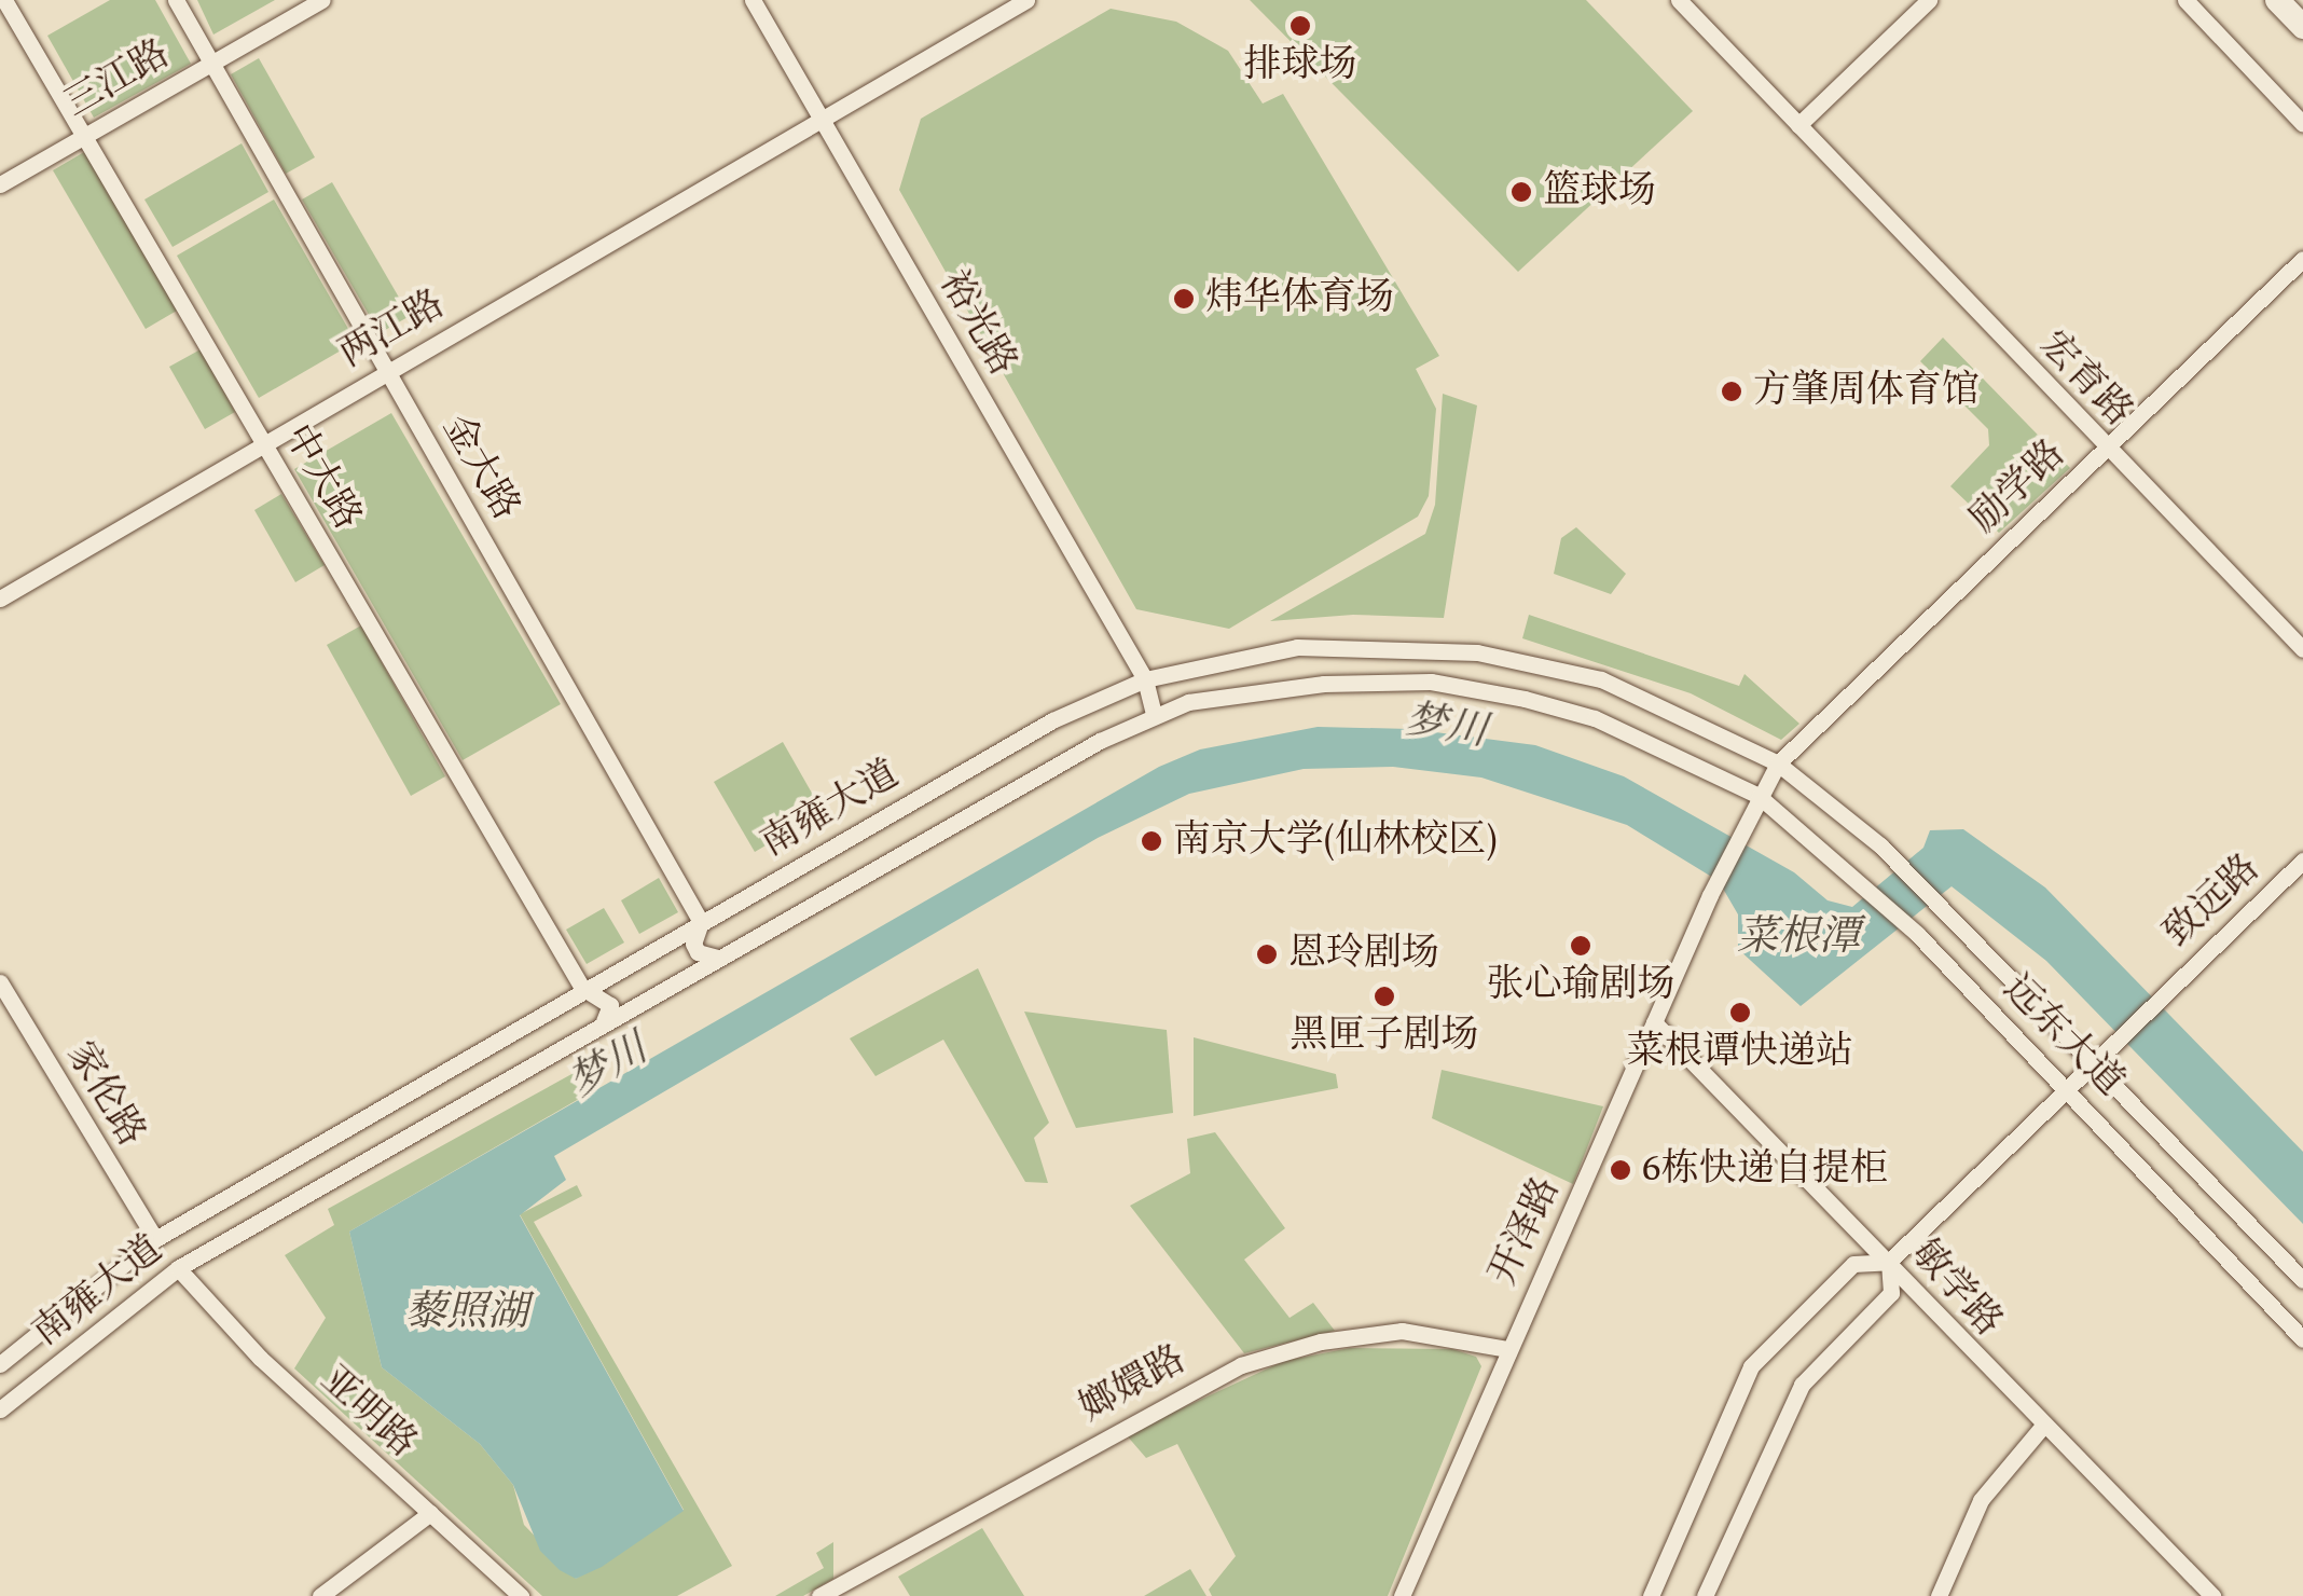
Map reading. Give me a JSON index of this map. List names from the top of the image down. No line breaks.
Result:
{"streets":{"street":["三江路","裕光路","两江路","宏育路","金大路","中大路","励学路","南雍大道","致远路","远东大道","家伦路","开泽路","敏学路","嫏嬛路","亚明路"]},"crossings":[["三江路","金大路"],["三江路","中大路"],["裕光路","两江路"],["裕光路","南雍大道"],["两江路","金大路"],["两江路","中大路"],["宏育路","励学路"],["金大路","南雍大道"],["中大路","南雍大道"],["励学路","南雍大道"],["励学路","远东大道"],["励学路","开泽路"],["南雍大道","远东大道"],["南雍大道","家伦路"],["南雍大道","开泽路"],["南雍大道","亚明路"],["致远路","远东大道"],["致远路","敏学路"],["远东大道","开泽路"],["开泽路","敏学路"],["开泽路","嫏嬛路"]],"water":["梦川","菜根潭","藜照湖"],"places":["排球场","篮球场","炜华体育场","方肇周体育馆","南京大学(仙林校区)","张心瑜剧场","恩玲剧场","黑匣子剧场","菜根谭快递站","6栋快递自提柜"]}
